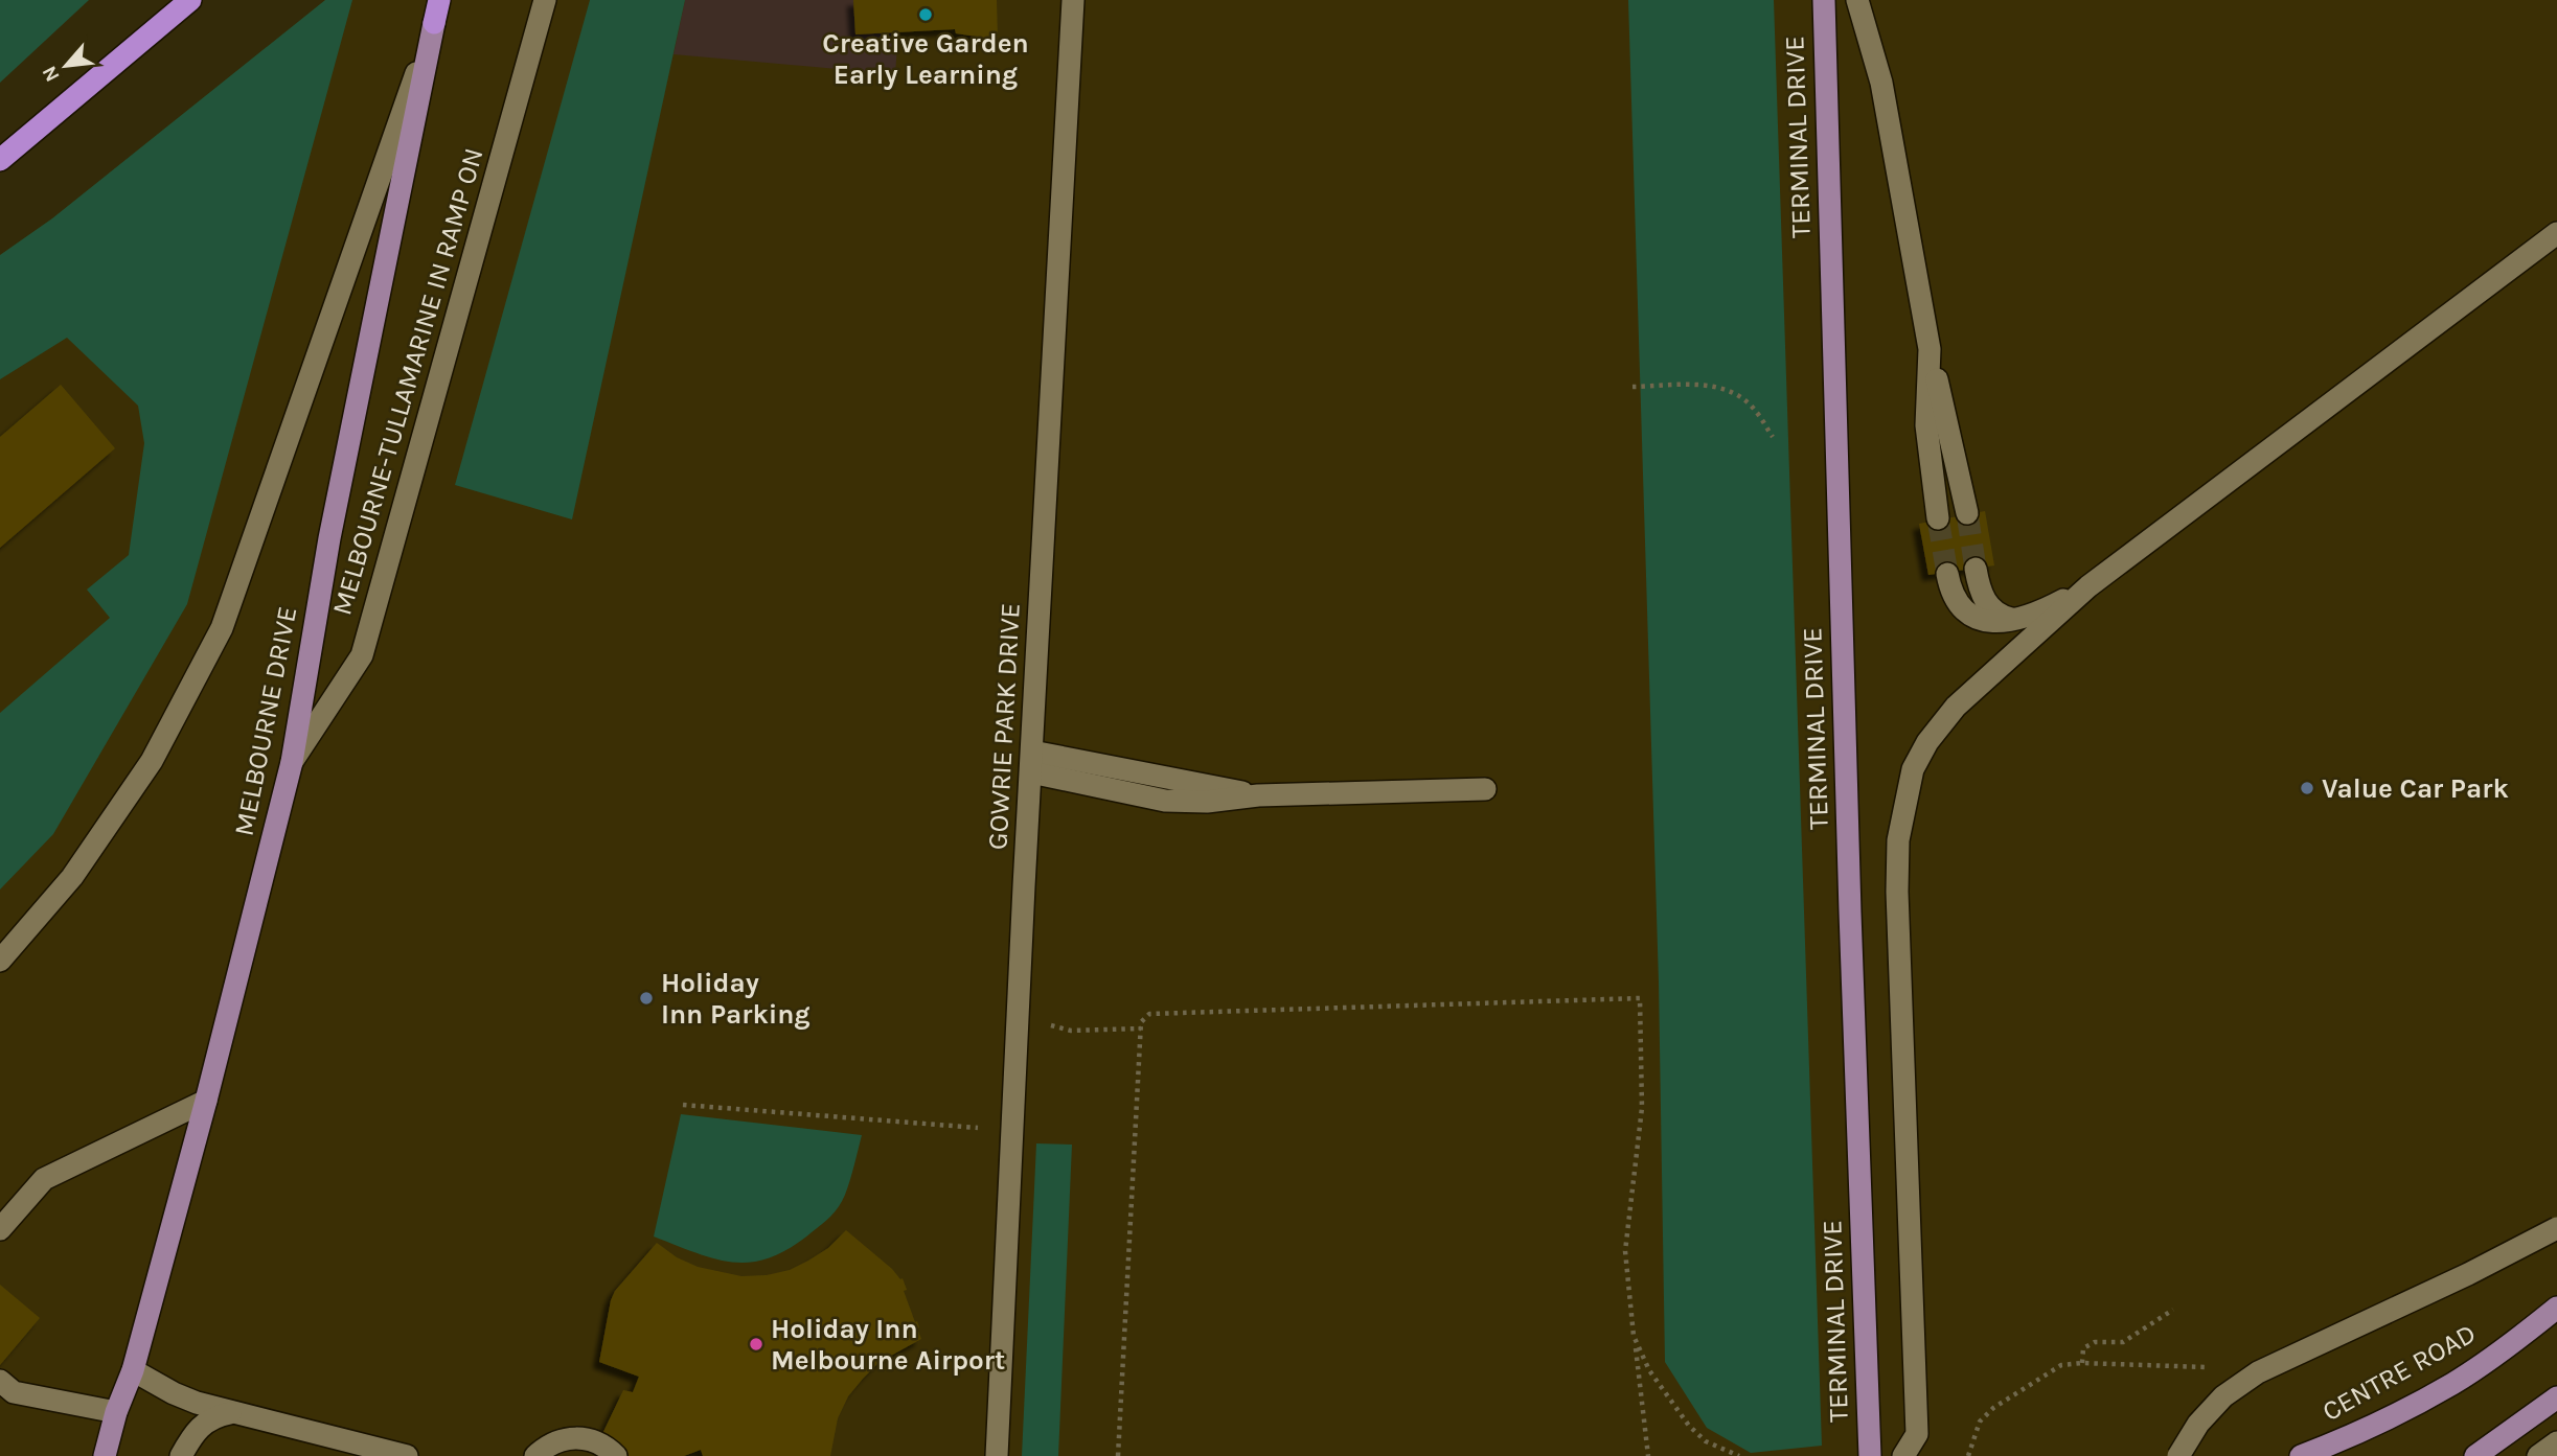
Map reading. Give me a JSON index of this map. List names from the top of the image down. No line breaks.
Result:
{"streets":{"highway":["MELBOURNE DRIVE"],"main road":["TERMINAL DRIVE","CENTRE ROAD"],"street":["MELBOURNE-TULLAMARINE IN RAMP ON","GOWRIE PARK DRIVE"]},"crossings":[["MELBOURNE-TULLAMARINE IN RAMP ON","MELBOURNE DRIVE"]],"places":["Creative Garden Early Learning","Value Car Park","Holiday Inn Parking","Holiday Inn Melbourne Airport"],"north":"bottom left"}
